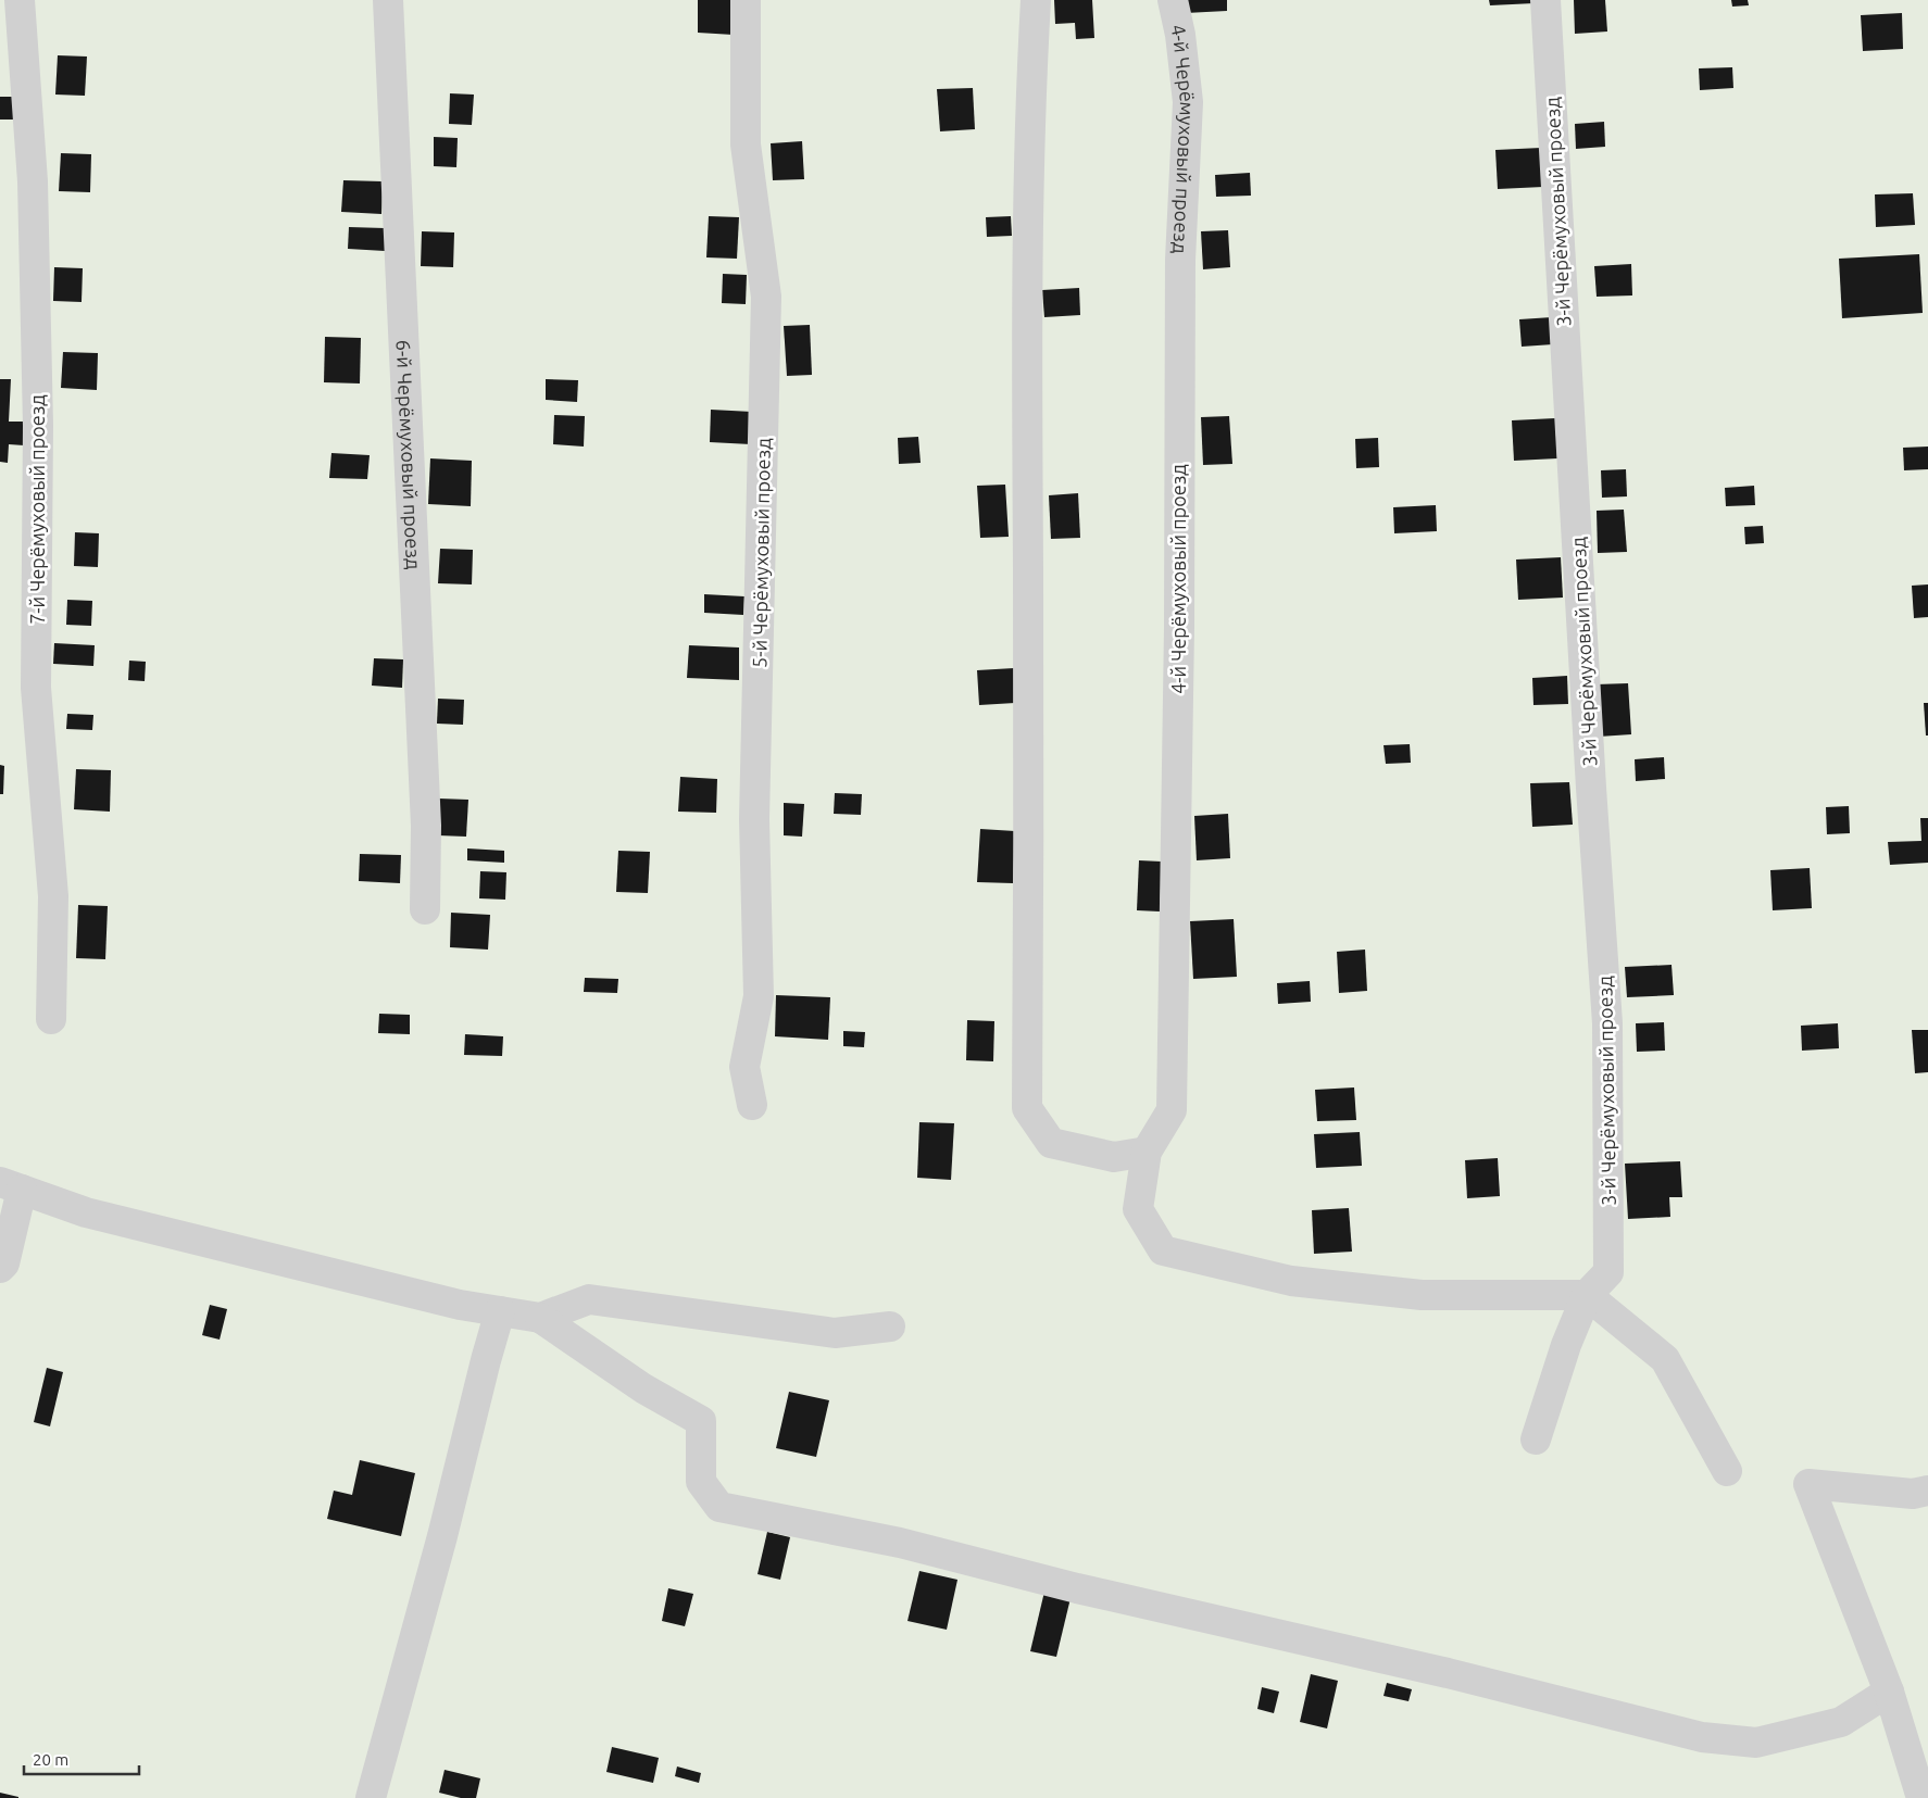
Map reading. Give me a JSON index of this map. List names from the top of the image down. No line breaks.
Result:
{"streets":{"lane":["4-й Черёмуховый проезд","3-й Черёмуховый проезд","6-й Черёмуховый проезд","7-й Черёмуховый проезд","5-й Черёмуховый проезд"]},"scale_bar":"20 m"}
